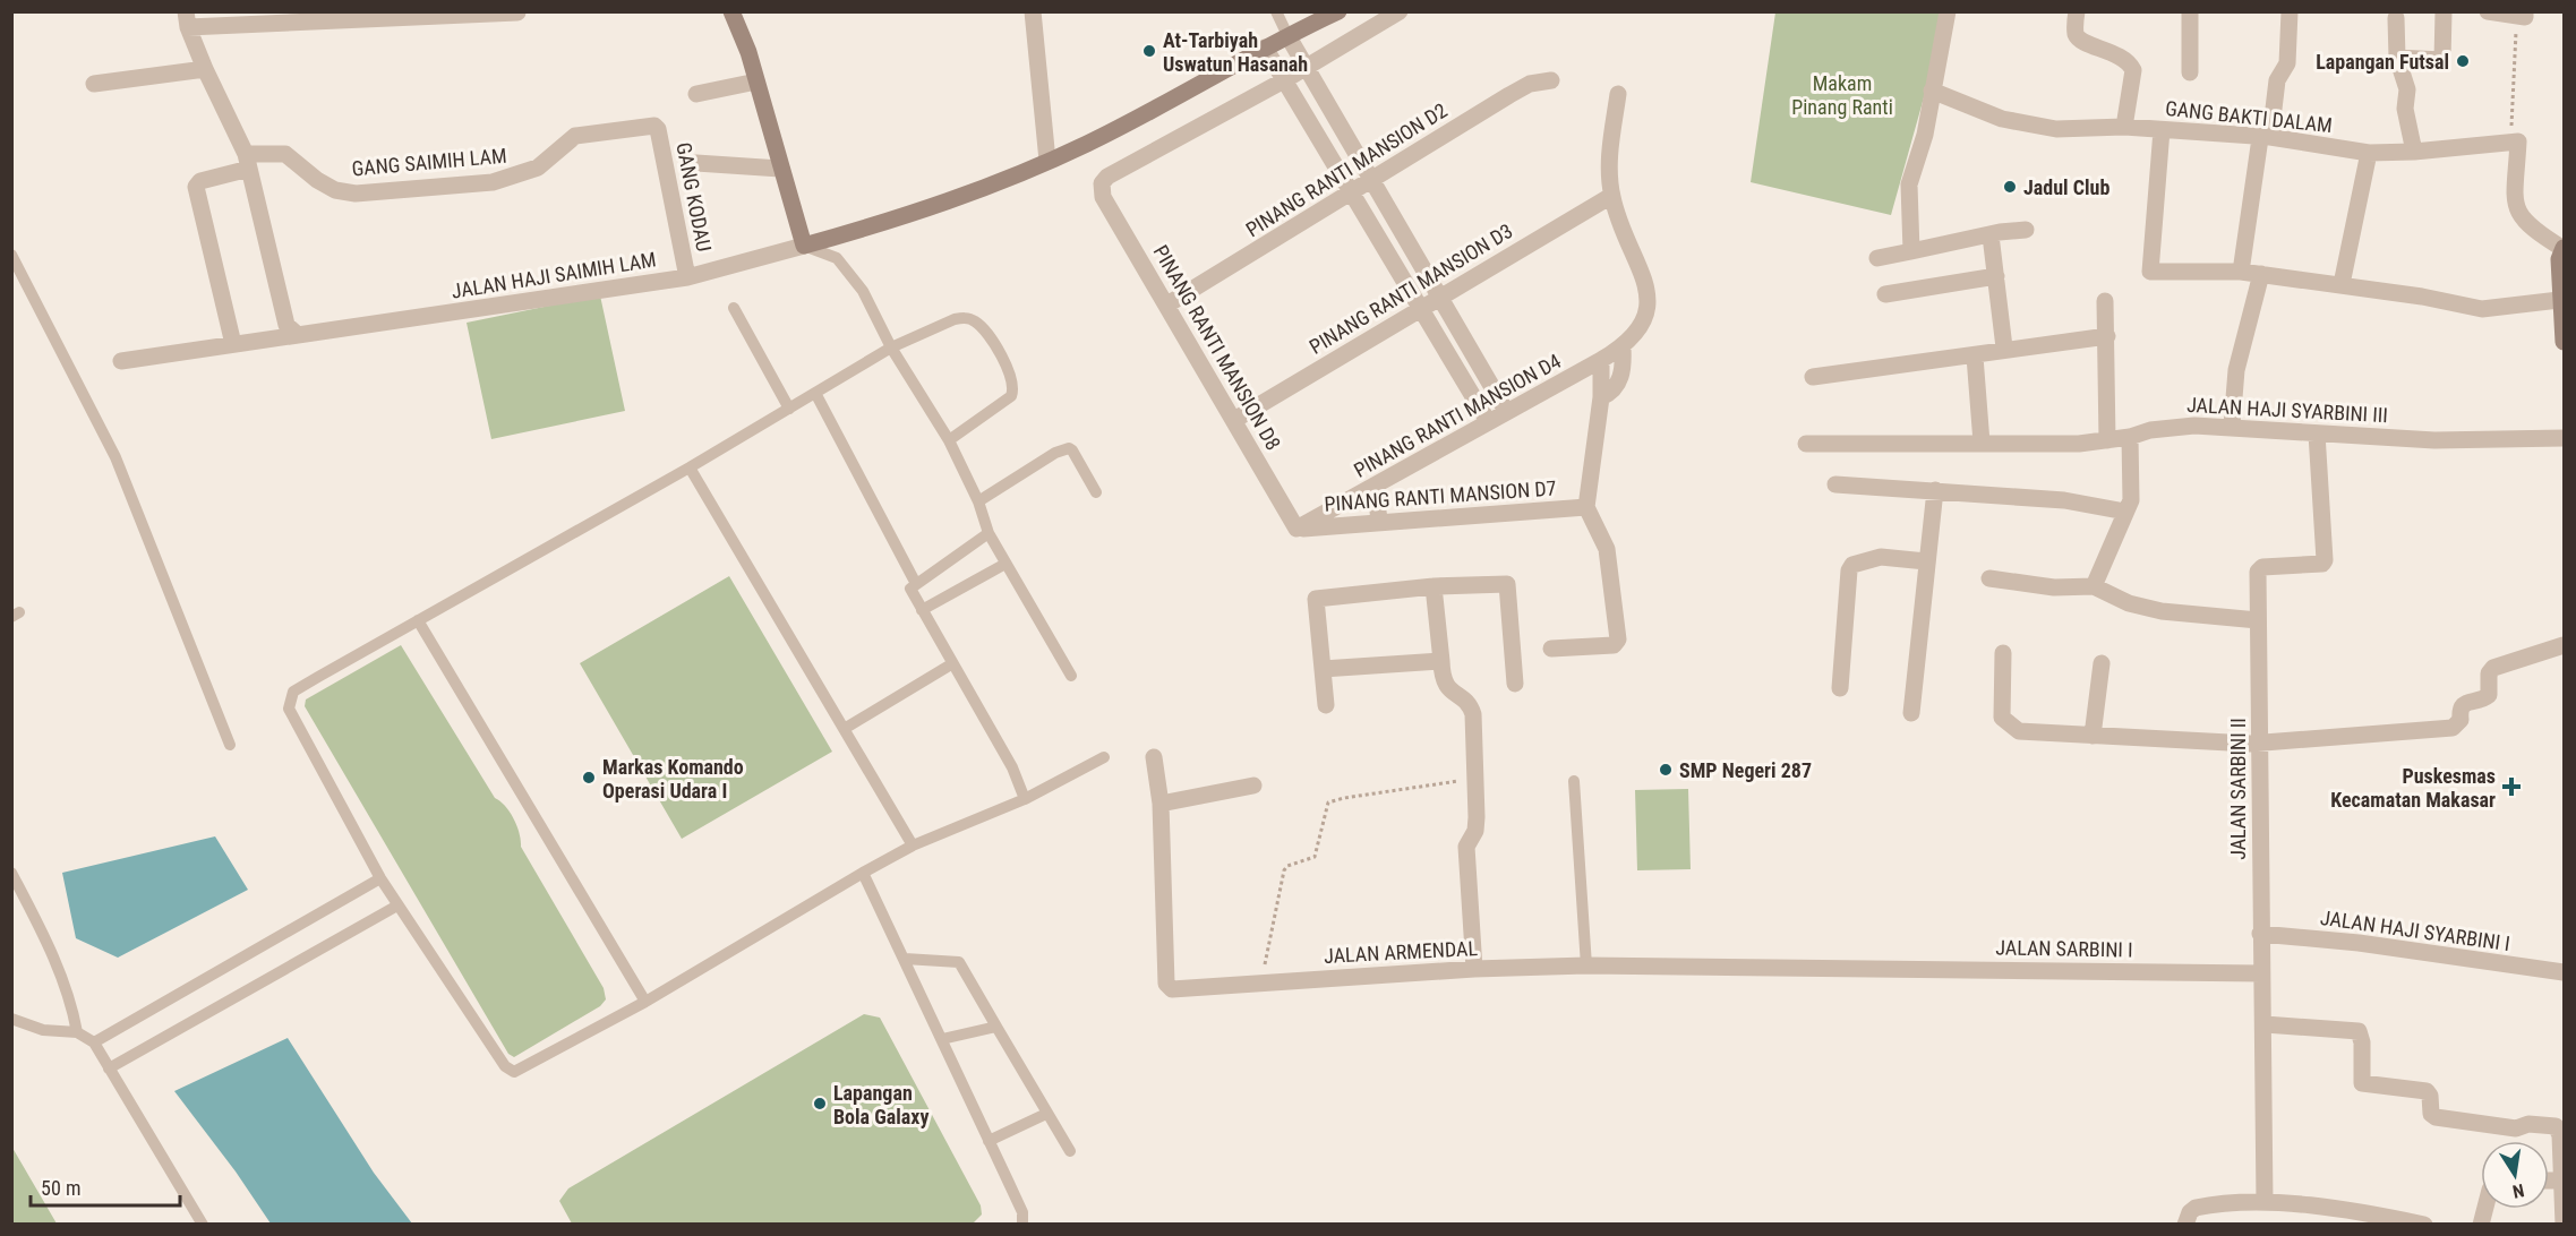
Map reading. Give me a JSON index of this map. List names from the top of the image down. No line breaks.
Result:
{"streets":{"street":["GANG BAKTI DALAM","GANG SAIMIH LAM","PINANG RANTI MANSION D2","GANG KODAU","JALAN HAJI SAIMIH LAM","PINANG RANTI MANSION D3","PINANG RANTI MANSION D8","JALAN HAJI SYARBINI III","PINANG RANTI MANSION D4","PINANG RANTI MANSION D7","JALAN SARBINI II","JALAN HAJI SYARBINI I","JALAN SARBINI I","JALAN ARMENDAL"]},"crossings":[["GANG SAIMIH LAM","GANG KODAU"],["GANG SAIMIH LAM","JALAN HAJI SAIMIH LAM"],["PINANG RANTI MANSION D2","PINANG RANTI MANSION D8"],["GANG KODAU","JALAN HAJI SAIMIH LAM"],["PINANG RANTI MANSION D3","PINANG RANTI MANSION D8"],["PINANG RANTI MANSION D8","PINANG RANTI MANSION D4"],["PINANG RANTI MANSION D8","PINANG RANTI MANSION D7"],["JALAN HAJI SYARBINI III","JALAN SARBINI II"],["PINANG RANTI MANSION D4","PINANG RANTI MANSION D7"],["JALAN SARBINI II","JALAN HAJI SYARBINI I"],["JALAN SARBINI II","JALAN SARBINI I"],["JALAN SARBINI I","JALAN ARMENDAL"]],"parks":["Makam Pinang Ranti"],"places":{"other":["At-Tarbiyah Uswatun Hasanah","Lapangan Futsal","Jadul Club","SMP Negeri 287","Markas Komando Operasi Udara I","Lapangan Bola Galaxy"],"health":["Puskesmas Kecamatan Makasar"]},"scale_bar":"50 m","north":"bottom"}
